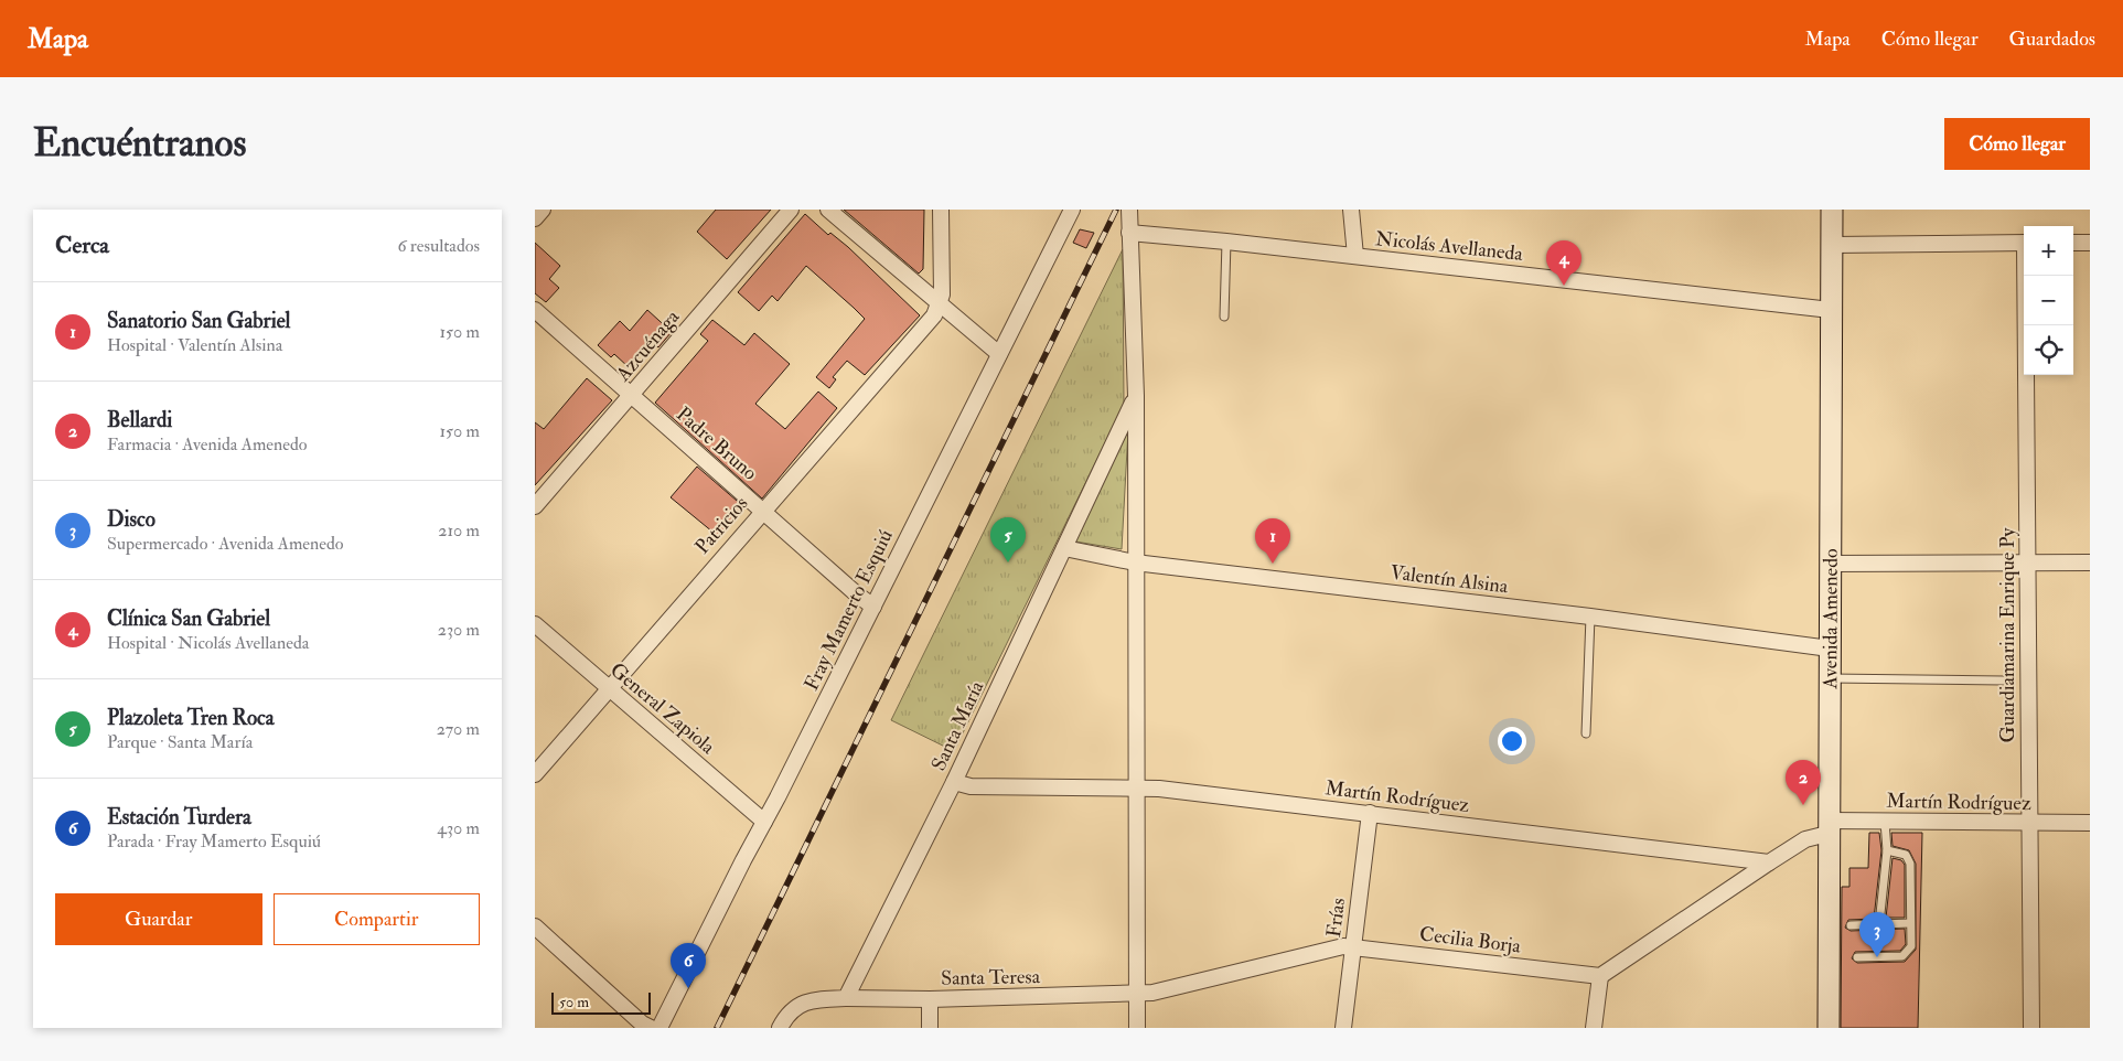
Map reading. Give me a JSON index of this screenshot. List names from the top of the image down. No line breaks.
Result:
{"streets":{"street":["Nicolás Avellaneda","Azcuénaga","Padre Bruno","Patricios","Valentín Alsina","Fray Mamerto Esquiú","Avenida Amenedo","Guardiamarina Enrique Py","General Zapiola","Santa María","Martín Rodríguez","Frías","Cecilia Borja","Santa Teresa"]},"crossings":[["Nicolás Avellaneda","Avenida Amenedo"],["Azcuénaga","Padre Bruno"],["Padre Bruno","Patricios"],["Padre Bruno","Fray Mamerto Esquiú"],["Patricios","General Zapiola"],["Valentín Alsina","Avenida Amenedo"],["Valentín Alsina","Santa María"],["Fray Mamerto Esquiú","General Zapiola"],["Avenida Amenedo","Martín Rodríguez"],["Guardiamarina Enrique Py","Martín Rodríguez"],["Santa María","Martín Rodríguez"],["Santa María","Santa Teresa"],["Martín Rodríguez","Frías"],["Frías","Cecilia Borja"],["Cecilia Borja","Santa Teresa"]],"scale_bar":"50 m","page":{"header":"Mapa","nav":["Mapa","Cómo llegar","Guardados"],"buttons":["Cómo llegar",["Guardar","Compartir"]],"title":"Encuéntranos","heading":["Cerca","6 resultados"],"map_buttons":["+","−"],"pins":["4","5","1","2","3","6"],"list":[{"mark":"1","name":"Sanatorio San Gabriel","note":"Hospital · Valentín Alsina","value":"150 m"},{"mark":"2","name":"Bellardi","note":"Farmacia · Avenida Amenedo","value":"150 m"},{"mark":"3","name":"Disco","note":"Supermercado · Avenida Amenedo","value":"210 m"},{"mark":"4","name":"Clínica San Gabriel","note":"Hospital · Nicolás Avellaneda","value":"230 m"},{"mark":"5","name":"Plazoleta Tren Roca","note":"Parque · Santa María","value":"270 m"},{"mark":"6","name":"Estación Turdera","note":"Parada · Fray Mamerto Esquiú","value":"430 m"}],"scale":"50 m"}}
